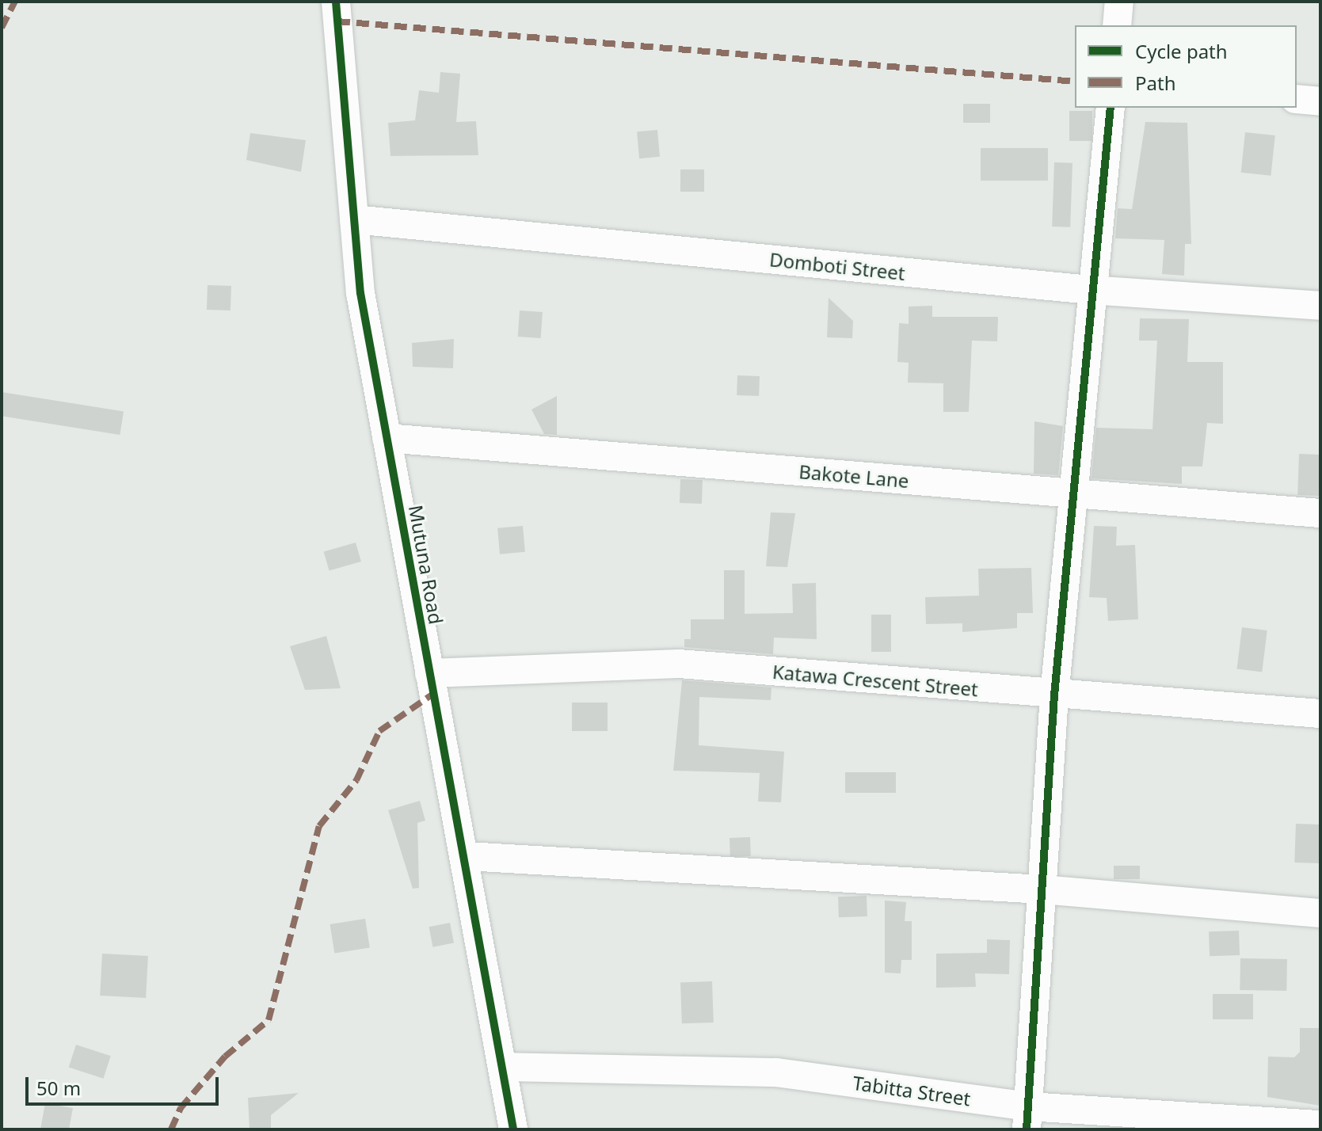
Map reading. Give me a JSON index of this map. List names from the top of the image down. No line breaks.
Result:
{"streets":{"street":["Domboti Street","Bakote Lane","Mutuna Road","Katawa Crescent Street","Tabitta Street"]},"crossings":[["Domboti Street","Mutuna Road"],["Bakote Lane","Mutuna Road"],["Mutuna Road","Katawa Crescent Street"],["Mutuna Road","Tabitta Street"]],"legend":["Cycle path","Path"],"scale_bar":"50 m"}
